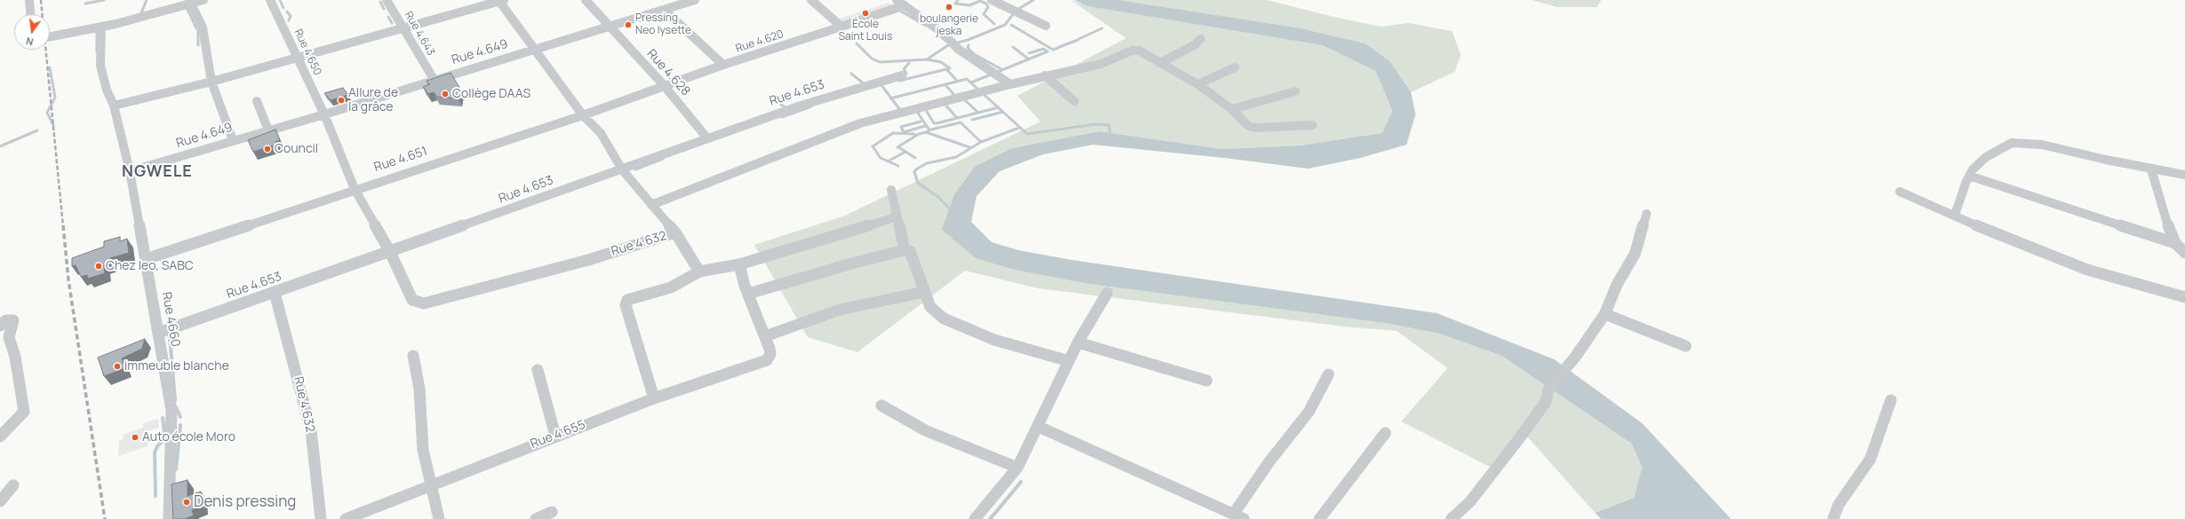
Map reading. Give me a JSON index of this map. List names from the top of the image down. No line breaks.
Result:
{"streets":{"street":["Rue 4.643","Rue 4.620","Rue 4.650","Rue 4.649","Rue 4.628","Rue 4.653","Rue 4.651","Rue 4.632","Rue 4660","Rue 4.655"]},"crossings":[["Rue 4.643","Rue 4.649"],["Rue 4.620","Rue 4.649"],["Rue 4.620","Rue 4.651"],["Rue 4.650","Rue 4.649"],["Rue 4.650","Rue 4.651"],["Rue 4.650","Rue 4.632"],["Rue 4.649","Rue 4.628"],["Rue 4.649","Rue 4.632"],["Rue 4.649","Rue 4660"],["Rue 4.628","Rue 4.653"],["Rue 4.628","Rue 4.651"],["Rue 4.653","Rue 4.632"],["Rue 4.653","Rue 4660"],["Rue 4.651","Rue 4.632"],["Rue 4.651","Rue 4660"]],"districts":["NGWELE"],"places":["boulangerie jeska","École Saint Louis","Pressing Neo lysette","Collège DAAS","Allure de la grâce","Council","Chez leo, SABC","immeuble blanche","Auto école Moro","Denis pressing"],"north":"bottom"}
